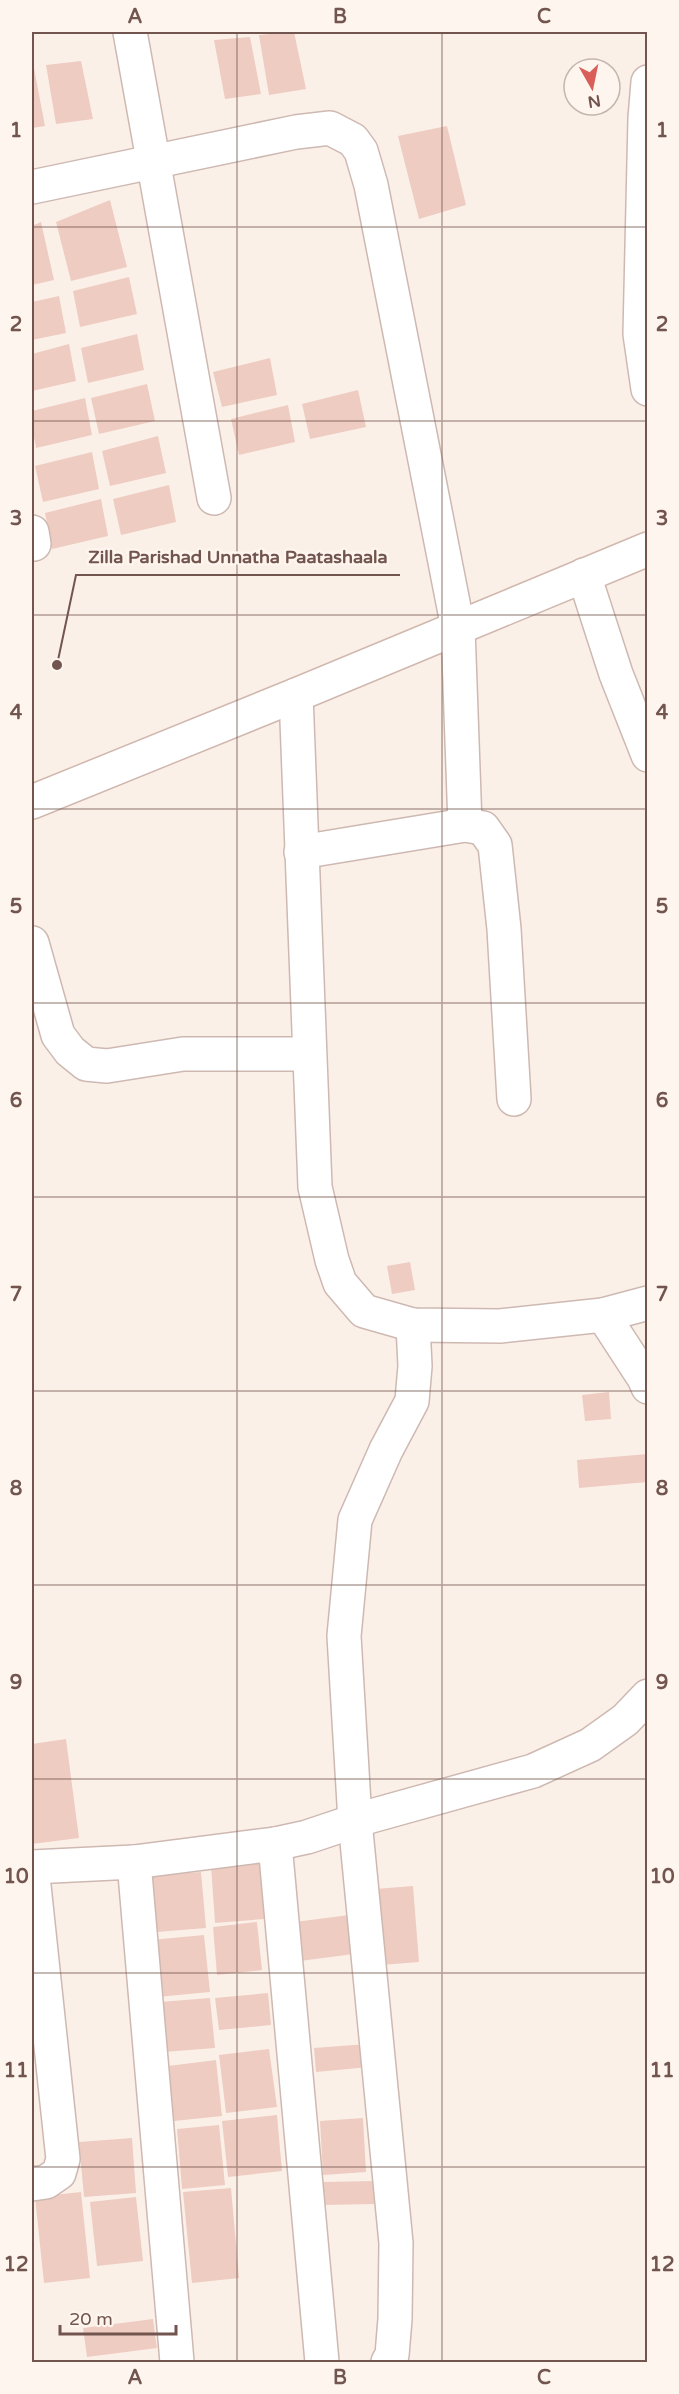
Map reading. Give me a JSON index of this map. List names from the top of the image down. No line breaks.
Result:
{"places":["Zilla Parishad Unnatha Paatashaala"],"scale_bar":"20 m","north":"bottom","grid":{"columns":["A","B","C"],"rows":["1","2","3","4","5","6","7","8","9","10","11","12"]}}
